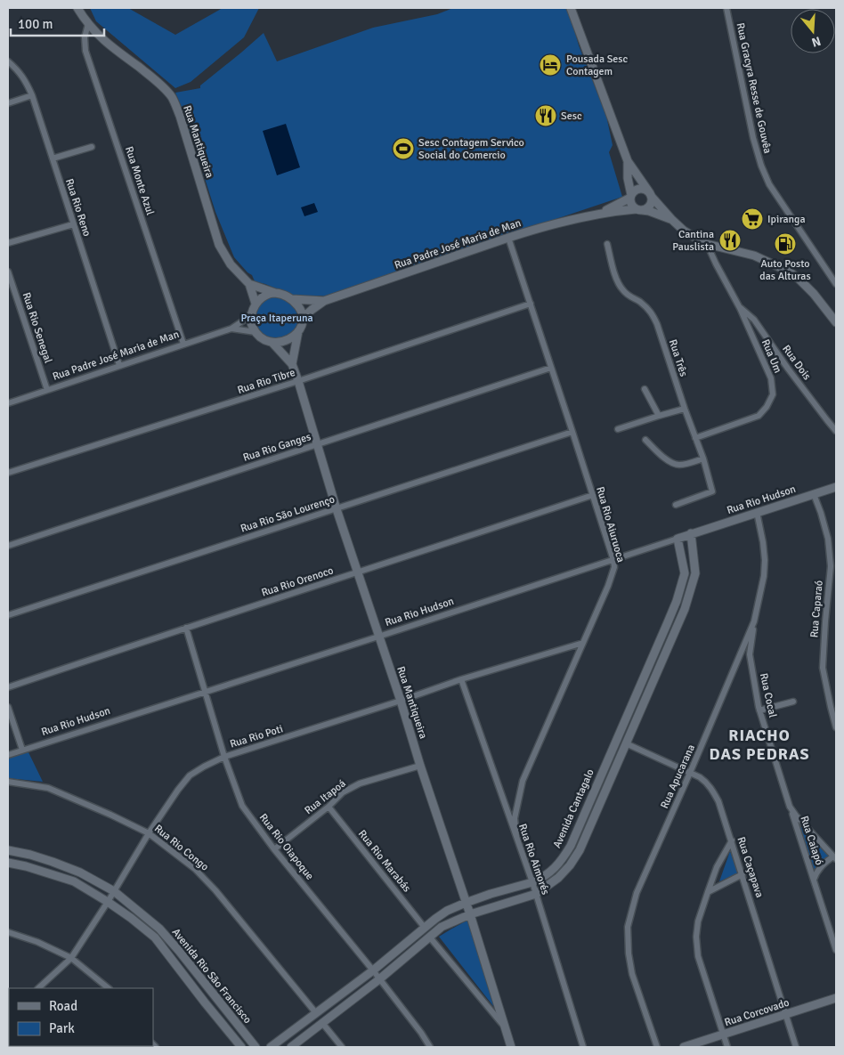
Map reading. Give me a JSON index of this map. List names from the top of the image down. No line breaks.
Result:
{"streets":{"street":["Rua Gracyra Resse de Gouvêa","Rua Mantiqueira","Rua Monte Azul","Rua Rio Reno","Rua Padre José Maria de Man","Rua Rio Senegal","Rua Um","Rua Três","Rua Dois","Rua Rio Tibre","Rua Rio Ganges","Rua Rio Hudson","Rua Rio São Lourenço","Rua Rio Aiuruoca","Rua Rio Orenoco","Rua Caparaó","Rua Cocal","Rua Rio Poti","Rua Apucarana","Rua Itapoá","Avenida Cantagalo","Rua Caiapó","Rua Rio Oiapoque","Rua Rio Congo","Rua Rio Aimorés","Rua Rio Marabás","Rua Caçapava","Avenida Rio São Francisco","Rua Corcovado"]},"crossings":[["Rua Mantiqueira","Rua Monte Azul"],["Rua Mantiqueira","Rua Padre José Maria de Man"],["Rua Mantiqueira","Rua Rio Tibre"],["Rua Mantiqueira","Rua Rio Ganges"],["Rua Mantiqueira","Rua Rio Hudson"],["Rua Mantiqueira","Rua Rio São Lourenço"],["Rua Mantiqueira","Rua Rio Orenoco"],["Rua Mantiqueira","Rua Rio Poti"],["Rua Mantiqueira","Rua Itapoá"],["Rua Mantiqueira","Avenida Cantagalo"],["Rua Monte Azul","Rua Padre José Maria de Man"],["Rua Rio Reno","Rua Padre José Maria de Man"],["Rua Padre José Maria de Man","Rua Rio Senegal"],["Rua Padre José Maria de Man","Rua Rio Aiuruoca"],["Rua Um","Rua Três"],["Rua Um","Rua Dois"],["Rua Rio Tibre","Rua Rio Aiuruoca"],["Rua Rio Ganges","Rua Rio Aiuruoca"],["Rua Rio Hudson","Rua Rio Aiuruoca"],["Rua Rio Hudson","Rua Caparaó"],["Rua Rio Hudson","Rua Apucarana"],["Rua Rio Hudson","Avenida Cantagalo"],["Rua Rio Hudson","Rua Rio Oiapoque"],["Rua Rio São Lourenço","Rua Rio Aiuruoca"],["Rua Rio Aiuruoca","Rua Rio Orenoco"],["Rua Rio Aiuruoca","Rua Rio Poti"],["Rua Rio Aiuruoca","Rua Rio Aimorés"],["Rua Rio Orenoco","Rua Rio Oiapoque"],["Rua Cocal","Rua Apucarana"],["Rua Cocal","Rua Caiapó"],["Rua Rio Poti","Rua Rio Oiapoque"],["Rua Rio Poti","Rua Rio Congo"],["Rua Rio Poti","Rua Rio Aimorés"],["Rua Rio Poti","Avenida Rio São Francisco"],["Rua Apucarana","Rua Caçapava"],["Rua Itapoá","Rua Rio Oiapoque"],["Rua Itapoá","Rua Rio Marabás"],["Avenida Cantagalo","Rua Rio Oiapoque"],["Avenida Cantagalo","Rua Rio Congo"],["Avenida Cantagalo","Rua Rio Aimorés"],["Avenida Cantagalo","Rua Rio Marabás"],["Avenida Cantagalo","Rua Caçapava"],["Rua Caçapava","Rua Corcovado"]],"districts":["RIACHO DAS PEDRAS"],"parks":["Praça Itaperuna"],"places":{"hotel":["Pousada Sesc Contagem"],"restaurant":["Sesc","Cantina Pauslista"],"sports":["Sesc Contagem Servico Social do Comercio"],"supermarket":["Ipiranga"],"fuel station":["Auto Posto das Alturas"]},"legend":["Road","Park"],"scale_bar":"100 m","north":"bottom"}
